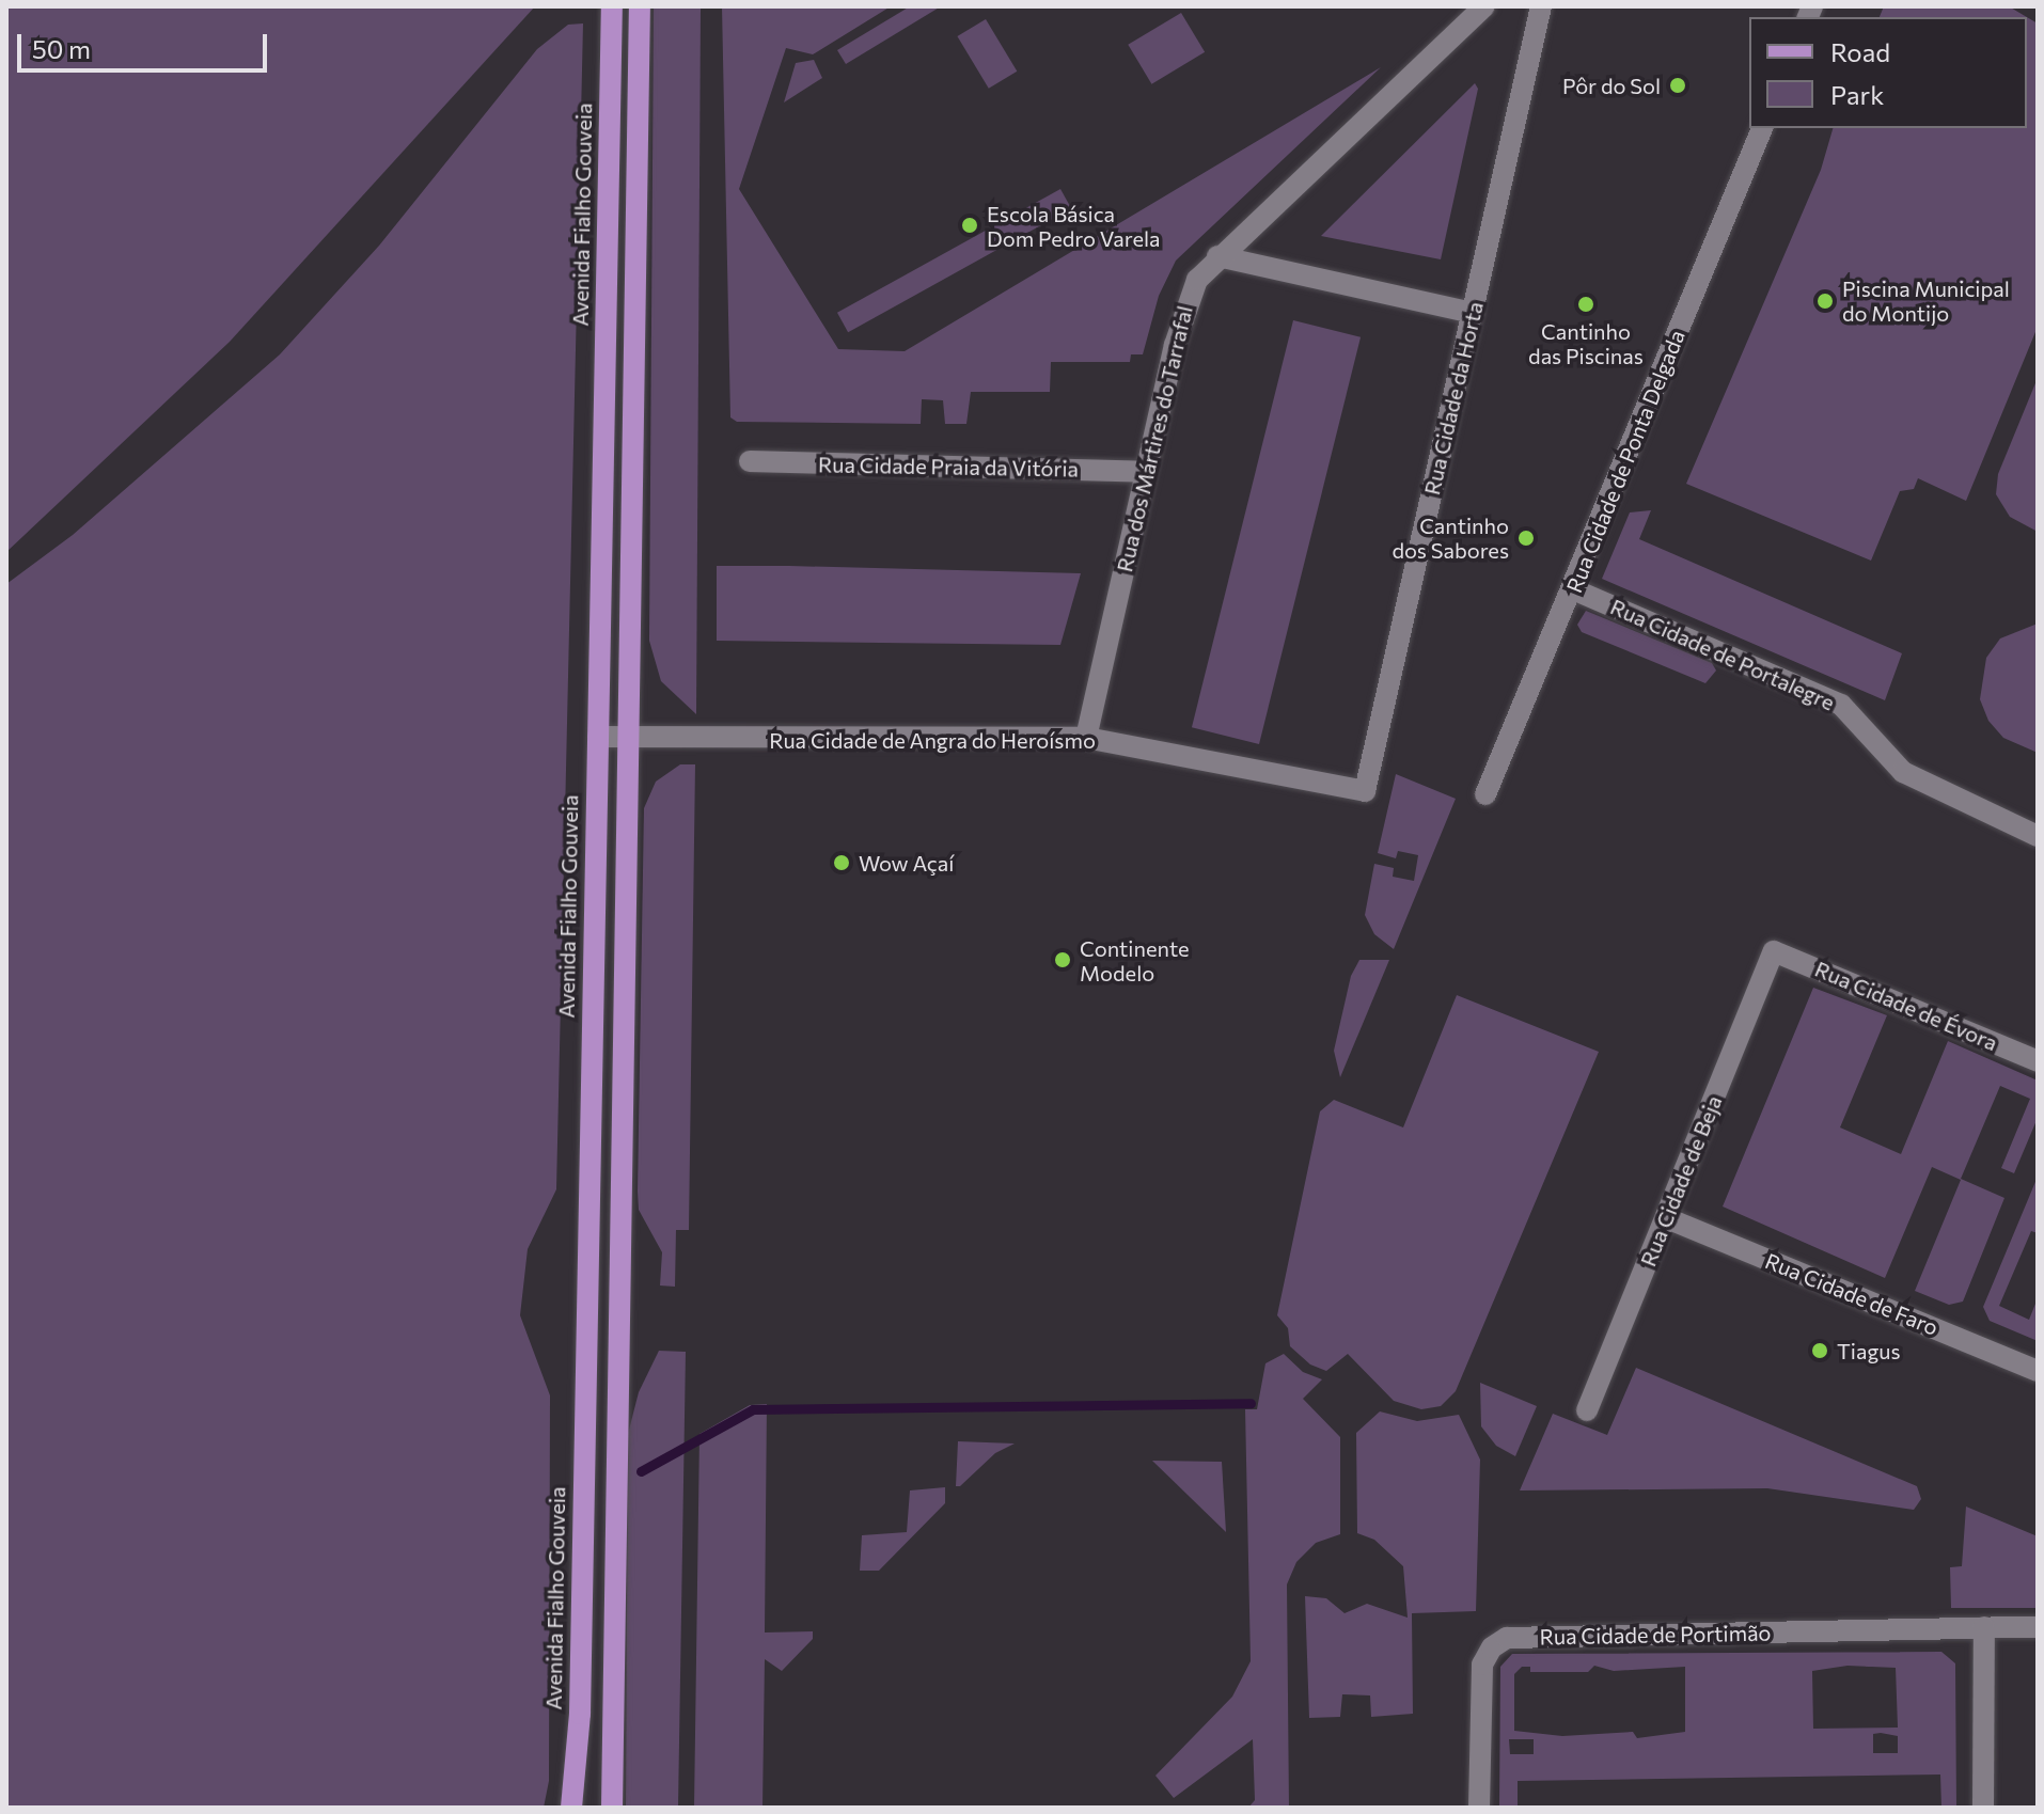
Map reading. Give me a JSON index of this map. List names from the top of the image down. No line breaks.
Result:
{"streets":{"main road":["Avenida Fialho Gouveia"],"street":["Rua Cidade da Horta","Rua dos Mártires do Tarrafal","Rua Cidade de Ponta Delgada","Rua Cidade Praia da Vitória","Rua Cidade de Portalegre","Rua Cidade de Angra do Heroísmo","Rua Cidade de Évora","Rua Cidade de Beja","Rua Cidade de Faro","Rua Cidade de Portimão"]},"crossings":[["Avenida Fialho Gouveia","Rua Cidade de Angra do Heroísmo"],["Rua Cidade da Horta","Rua Cidade de Angra do Heroísmo"],["Rua dos Mártires do Tarrafal","Rua Cidade Praia da Vitória"],["Rua dos Mártires do Tarrafal","Rua Cidade de Angra do Heroísmo"],["Rua Cidade de Ponta Delgada","Rua Cidade de Portalegre"],["Rua Cidade de Évora","Rua Cidade de Beja"],["Rua Cidade de Beja","Rua Cidade de Faro"]],"places":["Pôr do Sol","Escola Básica Dom Pedro Varela","Piscina Municipal do Montijo","Cantinho das Piscinas","Cantinho dos Sabores","Wow Açaí","Continente Modelo","Tiagus"],"legend":["Road","Park"],"scale_bar":"50 m"}
